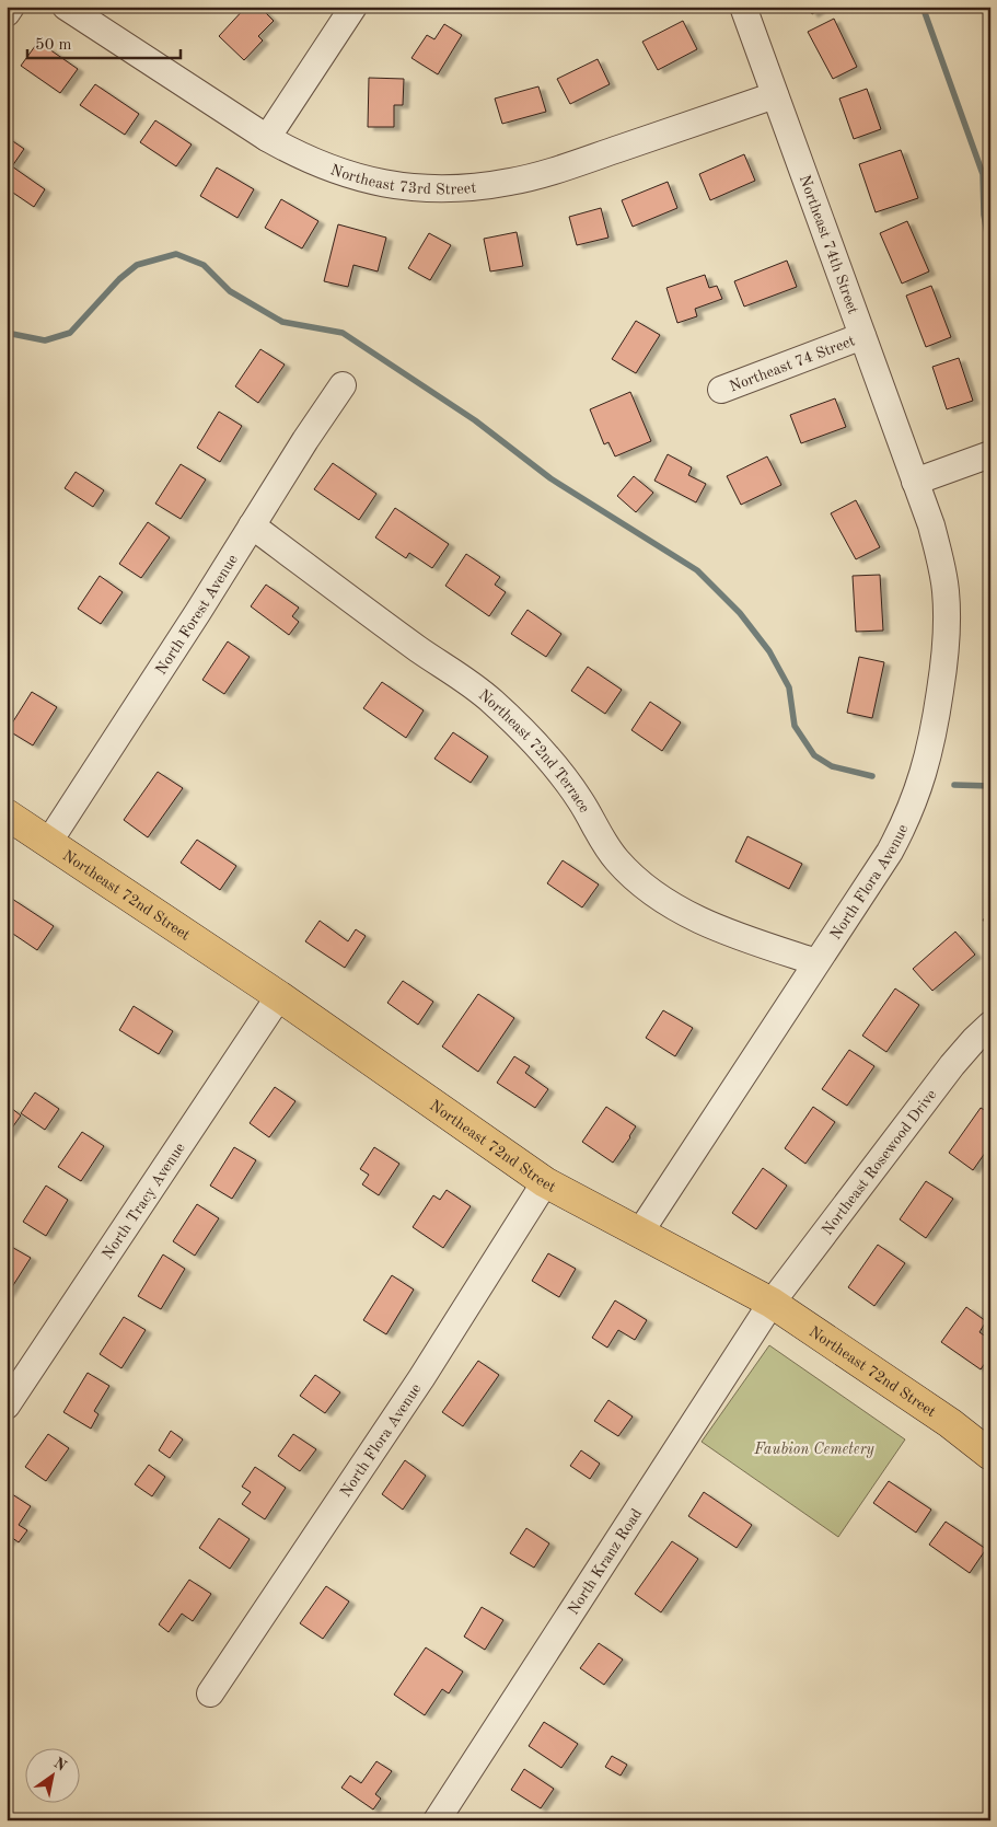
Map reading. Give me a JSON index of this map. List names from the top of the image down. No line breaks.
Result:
{"streets":{"main road":["Northeast 72nd Street"],"street":["Northeast 73rd Street","Northeast 74th Street","Northeast 74 Street","North Forest Avenue","Northeast 72nd Terrace","North Flora Avenue","Northeast Rosewood Drive","North Tracy Avenue","North Kranz Road"]},"crossings":[["Northeast 73rd Street","Northeast 74th Street"],["Northeast 74th Street","Northeast 74 Street"],["Northeast 74th Street","North Flora Avenue"],["North Forest Avenue","Northeast 72nd Terrace"],["North Forest Avenue","Northeast 72nd Street"],["Northeast 72nd Terrace","North Flora Avenue"],["North Flora Avenue","Northeast 72nd Street"],["Northeast 72nd Street","Northeast Rosewood Drive"],["Northeast 72nd Street","North Tracy Avenue"],["Northeast 72nd Street","North Kranz Road"],["Northeast Rosewood Drive","North Kranz Road"]],"parks":["Faubion Cemetery"],"scale_bar":"50 m","north":"top right"}
